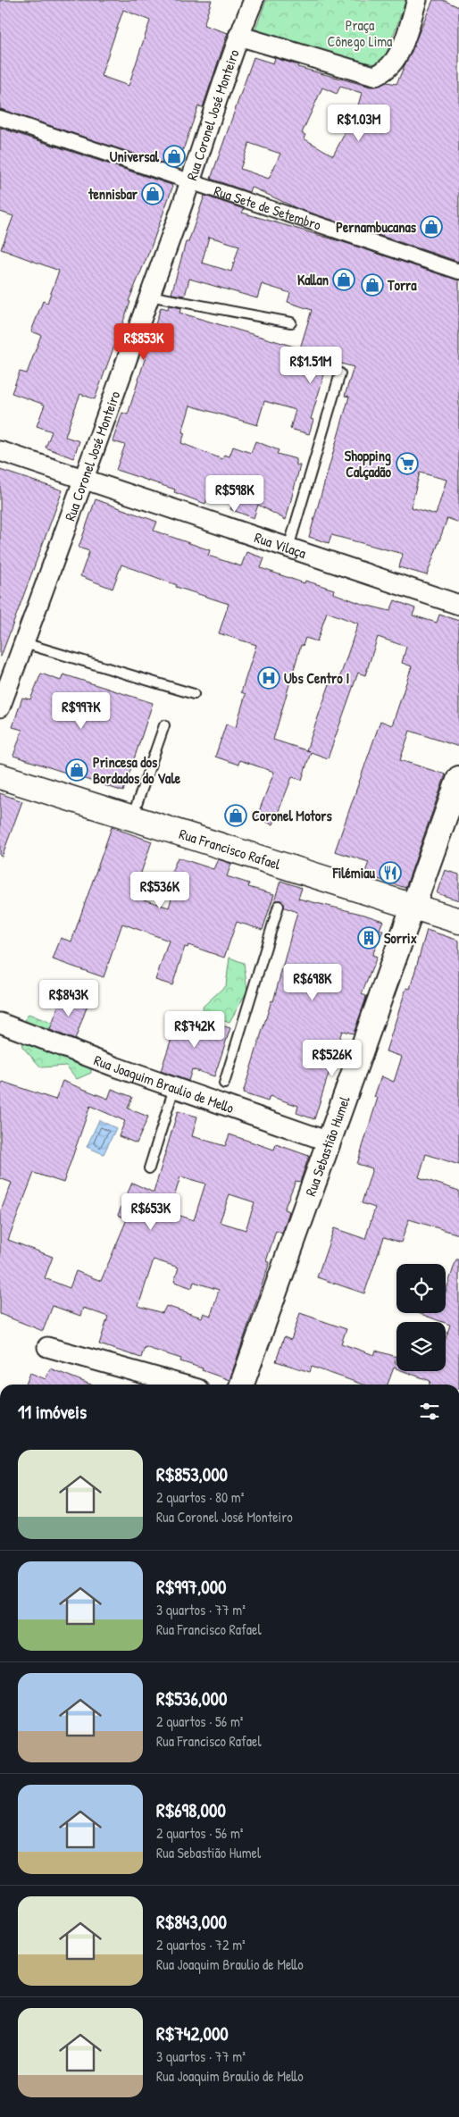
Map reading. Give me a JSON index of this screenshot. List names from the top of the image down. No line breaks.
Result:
{"streets":{"main road":["Rua Francisco Rafael"],"street":["Rua Coronel José Monteiro","Rua Sete de Setembro","Rua Vilaça","Rua Joaquim Braulio de Mello","Rua Sebastião Humel"]},"crossings":[["Rua Coronel José Monteiro","Rua Sete de Setembro"],["Rua Coronel José Monteiro","Rua Vilaça"],["Rua Francisco Rafael","Rua Sebastião Humel"],["Rua Joaquim Braulio de Mello","Rua Sebastião Humel"]],"parks":["Praça Cônego Lima"],"places":{"shop":["Universal","tennisbar","Pernambucanas","Kallan","Torra","Princesa dos Bordados do Vale","Coronel Motors"],"supermarket":["Shopping Calçadão"],"hospital":["Ubs Centro I"],"restaurant":["Filémiau"],"building":["Sorrix"]},"page":{"price":["R$1.03M","R$853K","R$1.51M","R$598K","R$997K","R$536K","R$698K","R$843K","R$742K","R$526K","R$653K"],"heading":"11 imóveis","list":[{"name":"R$853,000","note":"2 quartos · 80 m² · Rua Coronel José Monteiro"},{"name":"R$997,000","note":"3 quartos · 77 m² · Rua Francisco Rafael"},{"name":"R$536,000","note":"2 quartos · 56 m² · Rua Francisco Rafael"},{"name":"R$698,000","note":"2 quartos · 56 m² · Rua Sebastião Humel"},{"name":"R$843,000","note":"2 quartos · 72 m² · Rua Joaquim Braulio de Mello"},{"name":"R$742,000","note":"3 quartos · 77 m² · Rua Joaquim Braulio de Mello"}]}}
